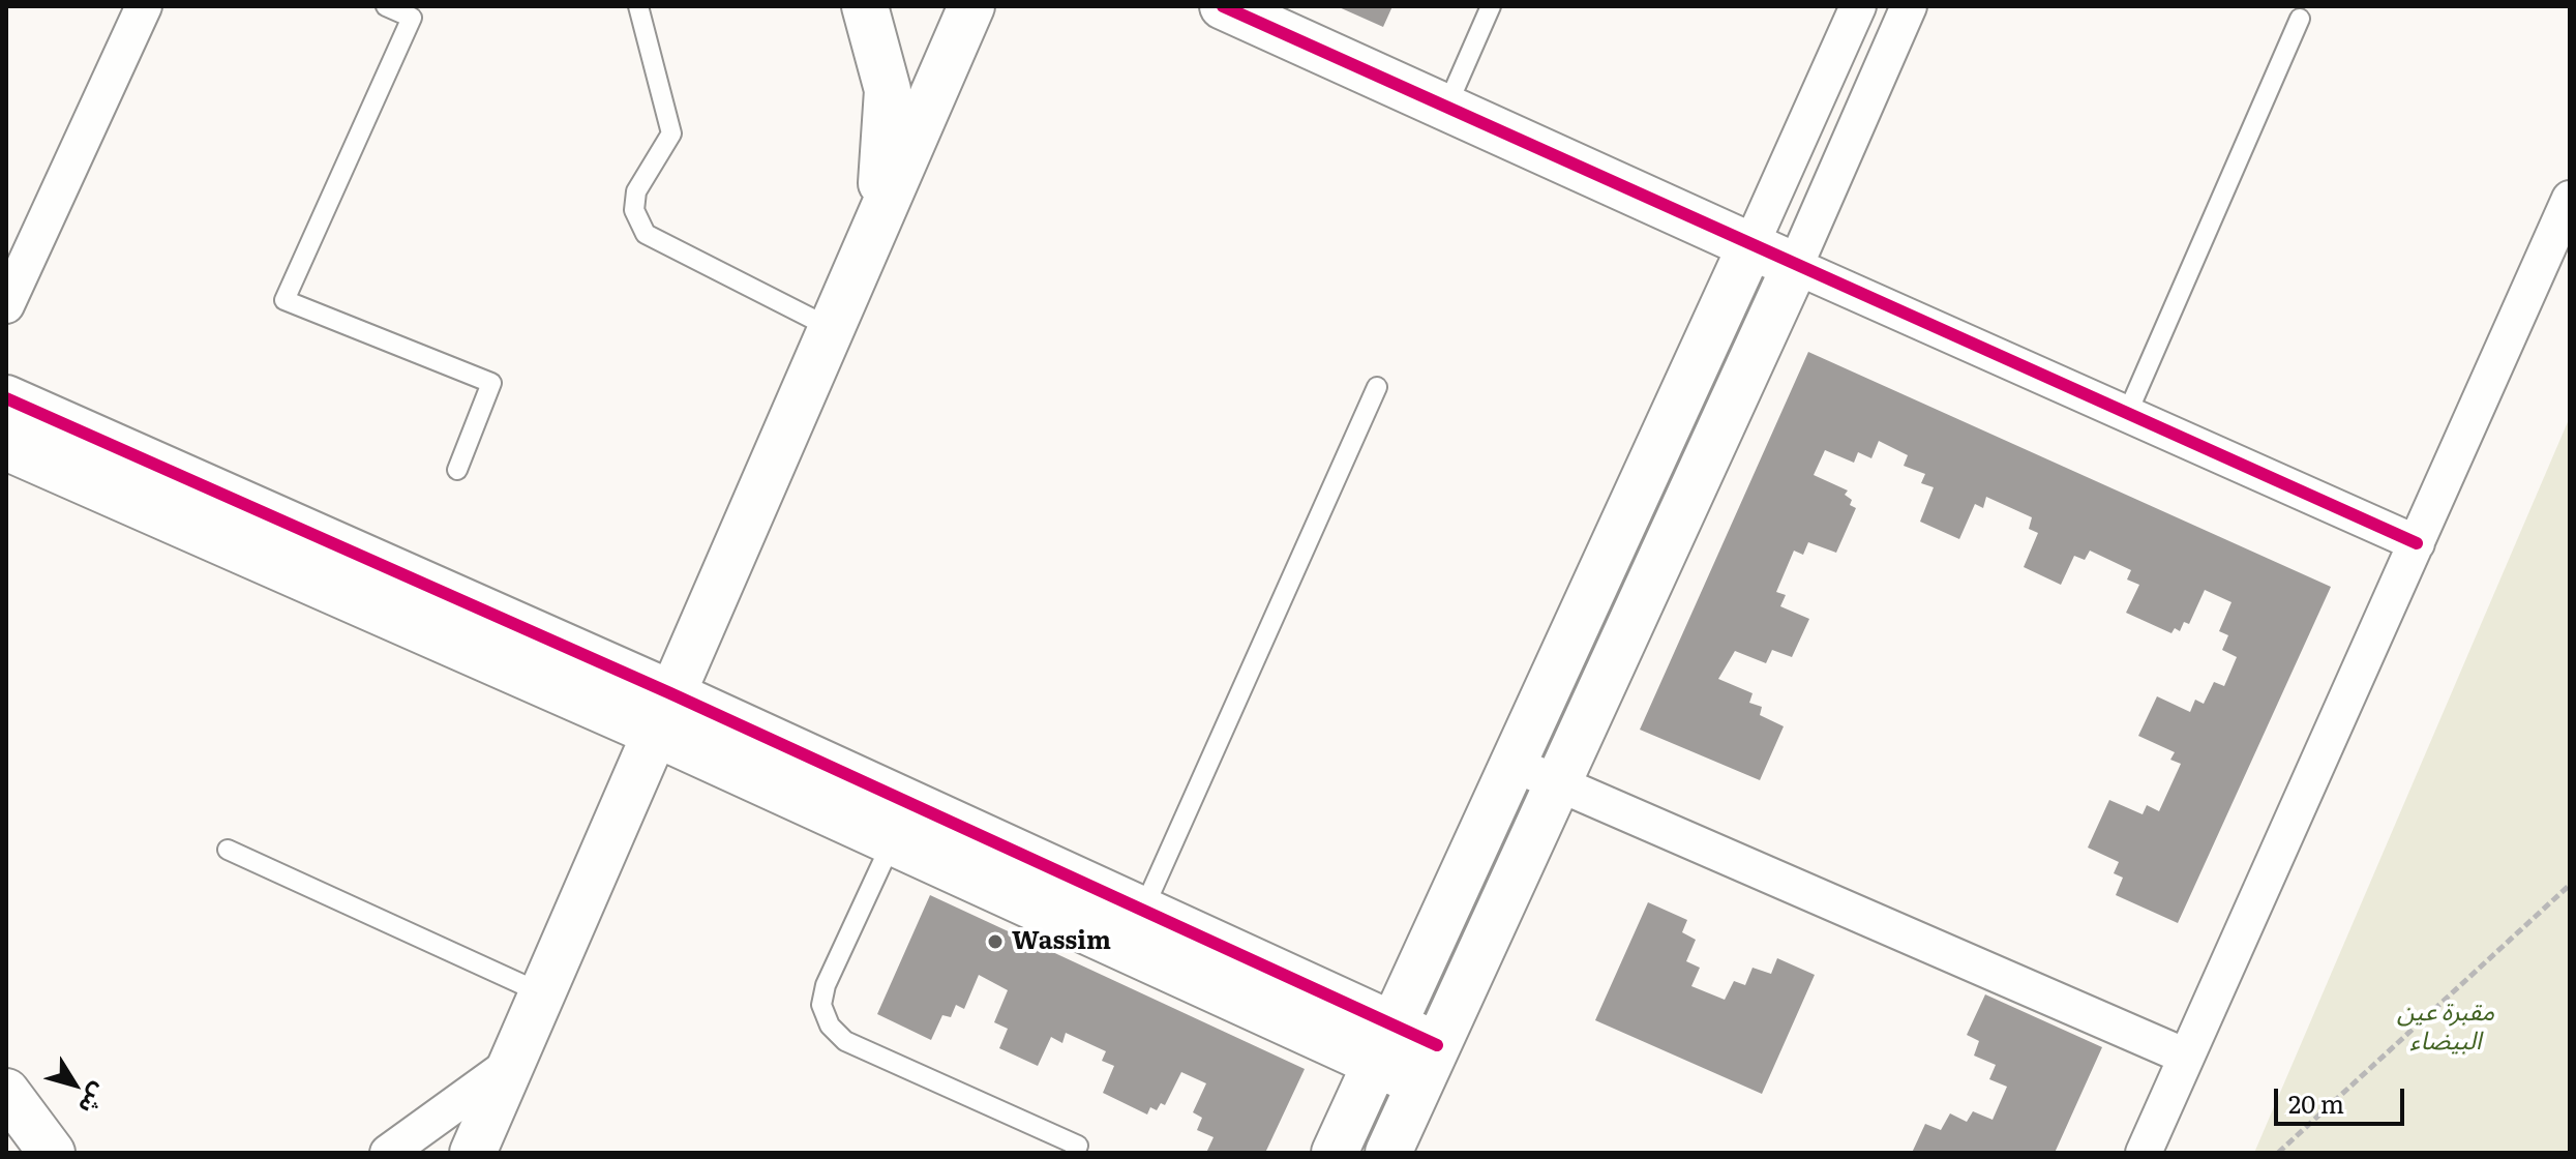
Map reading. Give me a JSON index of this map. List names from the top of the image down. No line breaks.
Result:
{"parks":["مقبرة عين البيضاء"],"places":["Wassim"],"scale_bar":"20 m","north":"bottom right"}
